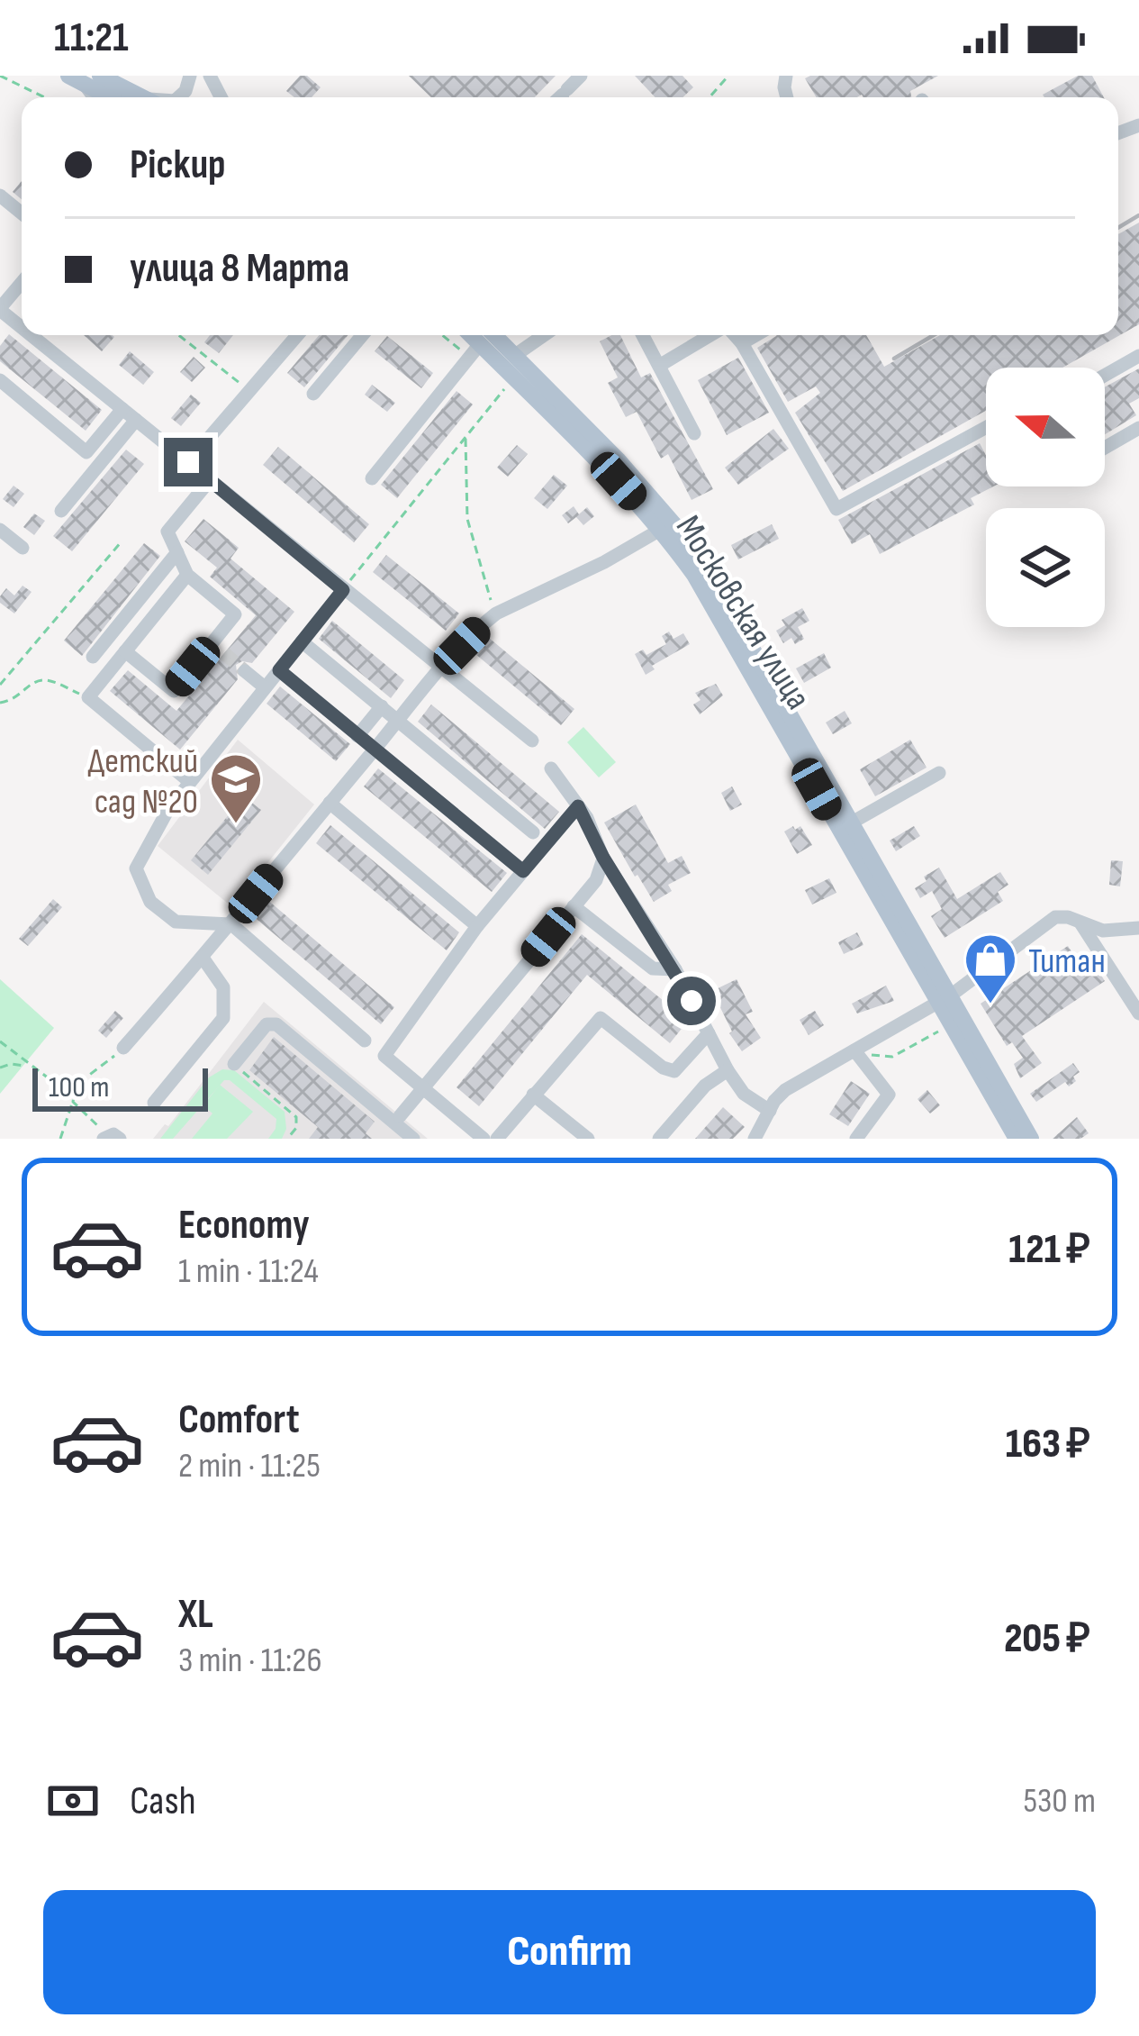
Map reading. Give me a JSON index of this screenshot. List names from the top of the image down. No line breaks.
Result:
{"streets":{"main road":["Московская улица"]},"places":{"school or university":["Детский сад №20"],"shop":["Титан"]},"scale_bar":"100 m","north":"left","page":{"status":"11:21","banner":["Pickup","улица 8 Марта"],"scale":"100 m","list":[{"name":"Economy","note":"1 min · 11:24","value":"121 ₽"},{"name":"Comfort","note":"2 min · 11:25","value":"163 ₽"},{"name":"XL","note":"3 min · 11:26","value":"205 ₽"}],"pay":["Cash","530 m"],"buttons":"Confirm"}}
